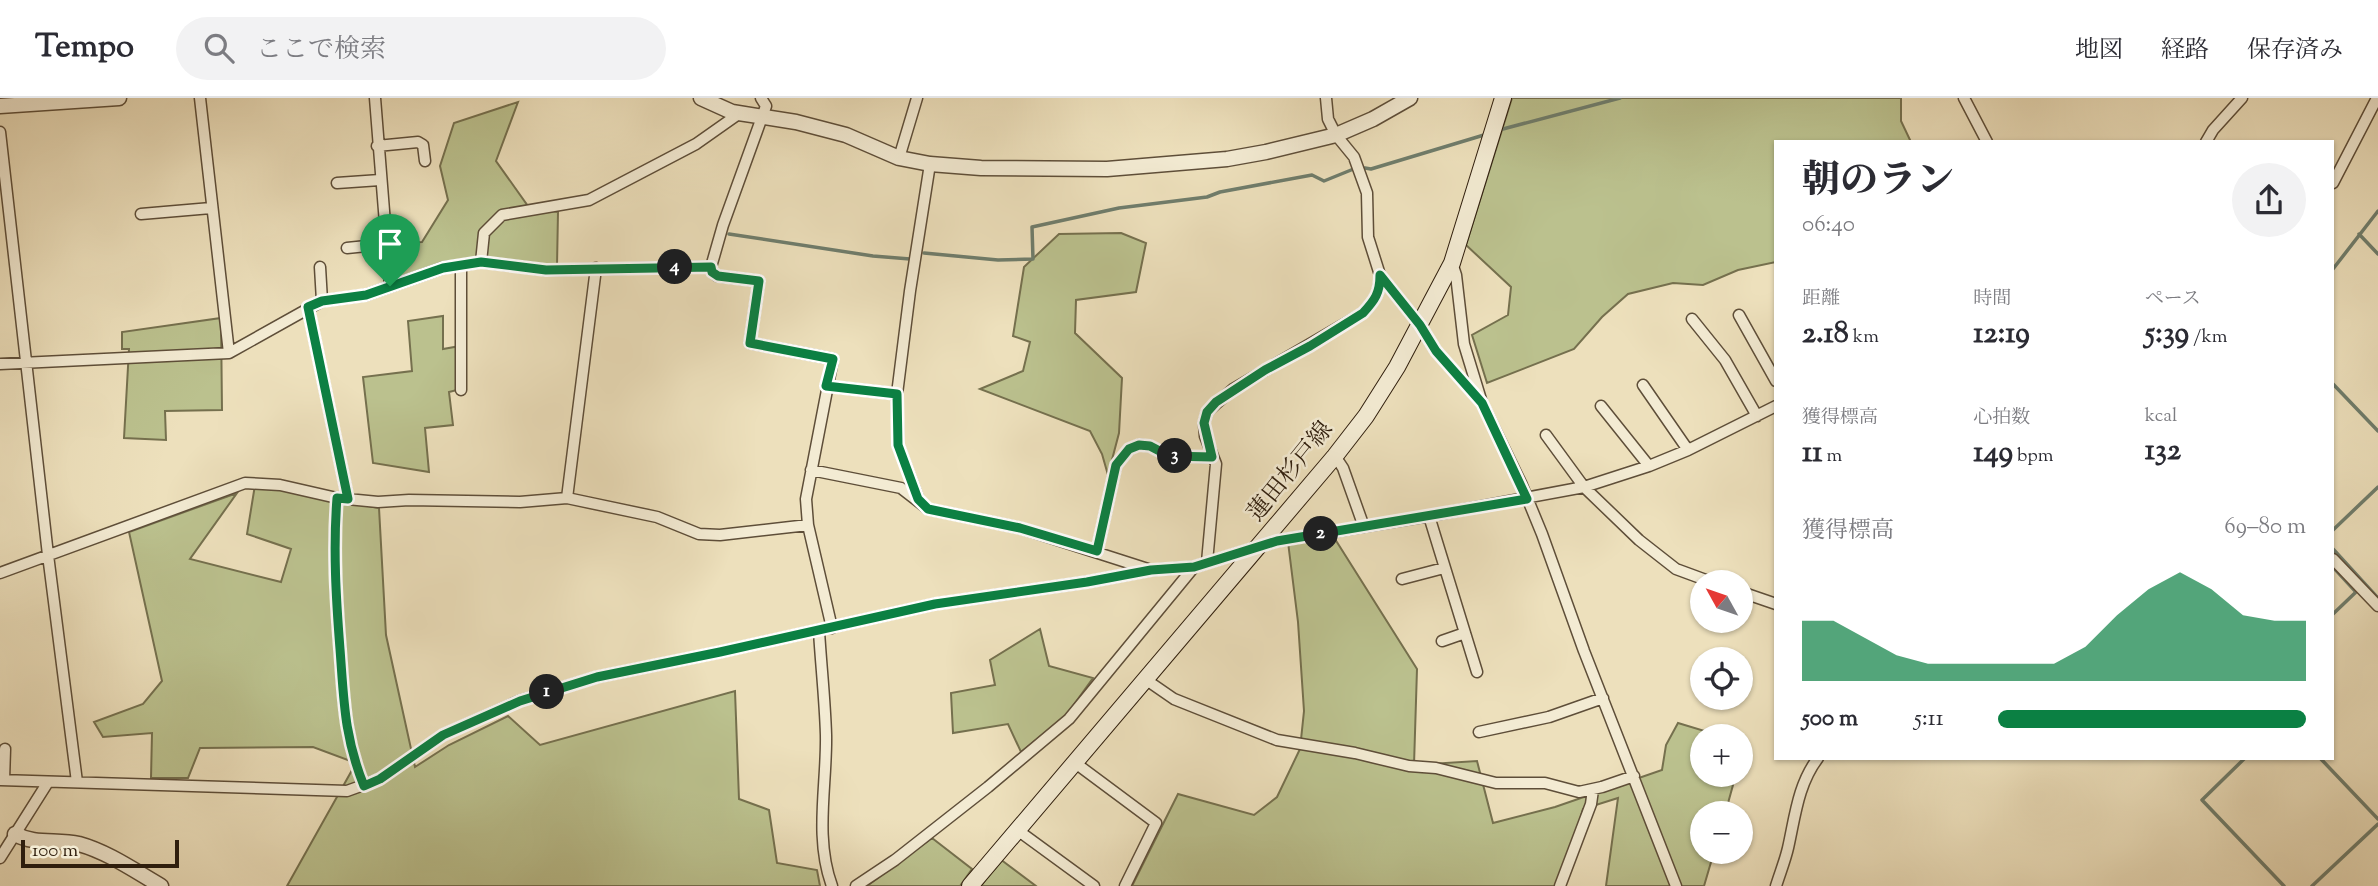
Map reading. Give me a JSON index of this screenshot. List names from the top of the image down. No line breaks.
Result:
{"streets":{"main road":["蓮田杉戸線"]},"scale_bar":"100 m","north":"top left","page":{"header":"Tempo","search":"ここで検索","nav":["地図","経路","保存済み"],"heading":["朝のラン","06:40"],"pins":["4","3","2","1"],"stats":[["距離","2.18 km"],["時間","12:19"],["ペース","5:39 /km"],["獲得標高","11 m"],["心拍数","149 bpm"],["kcal","132"]],"chart":["獲得標高","69–80 m"],"map_buttons":["+","−"],"list":[{"name":"500 m","note":"5:11"}],"scale":"100 m"}}
